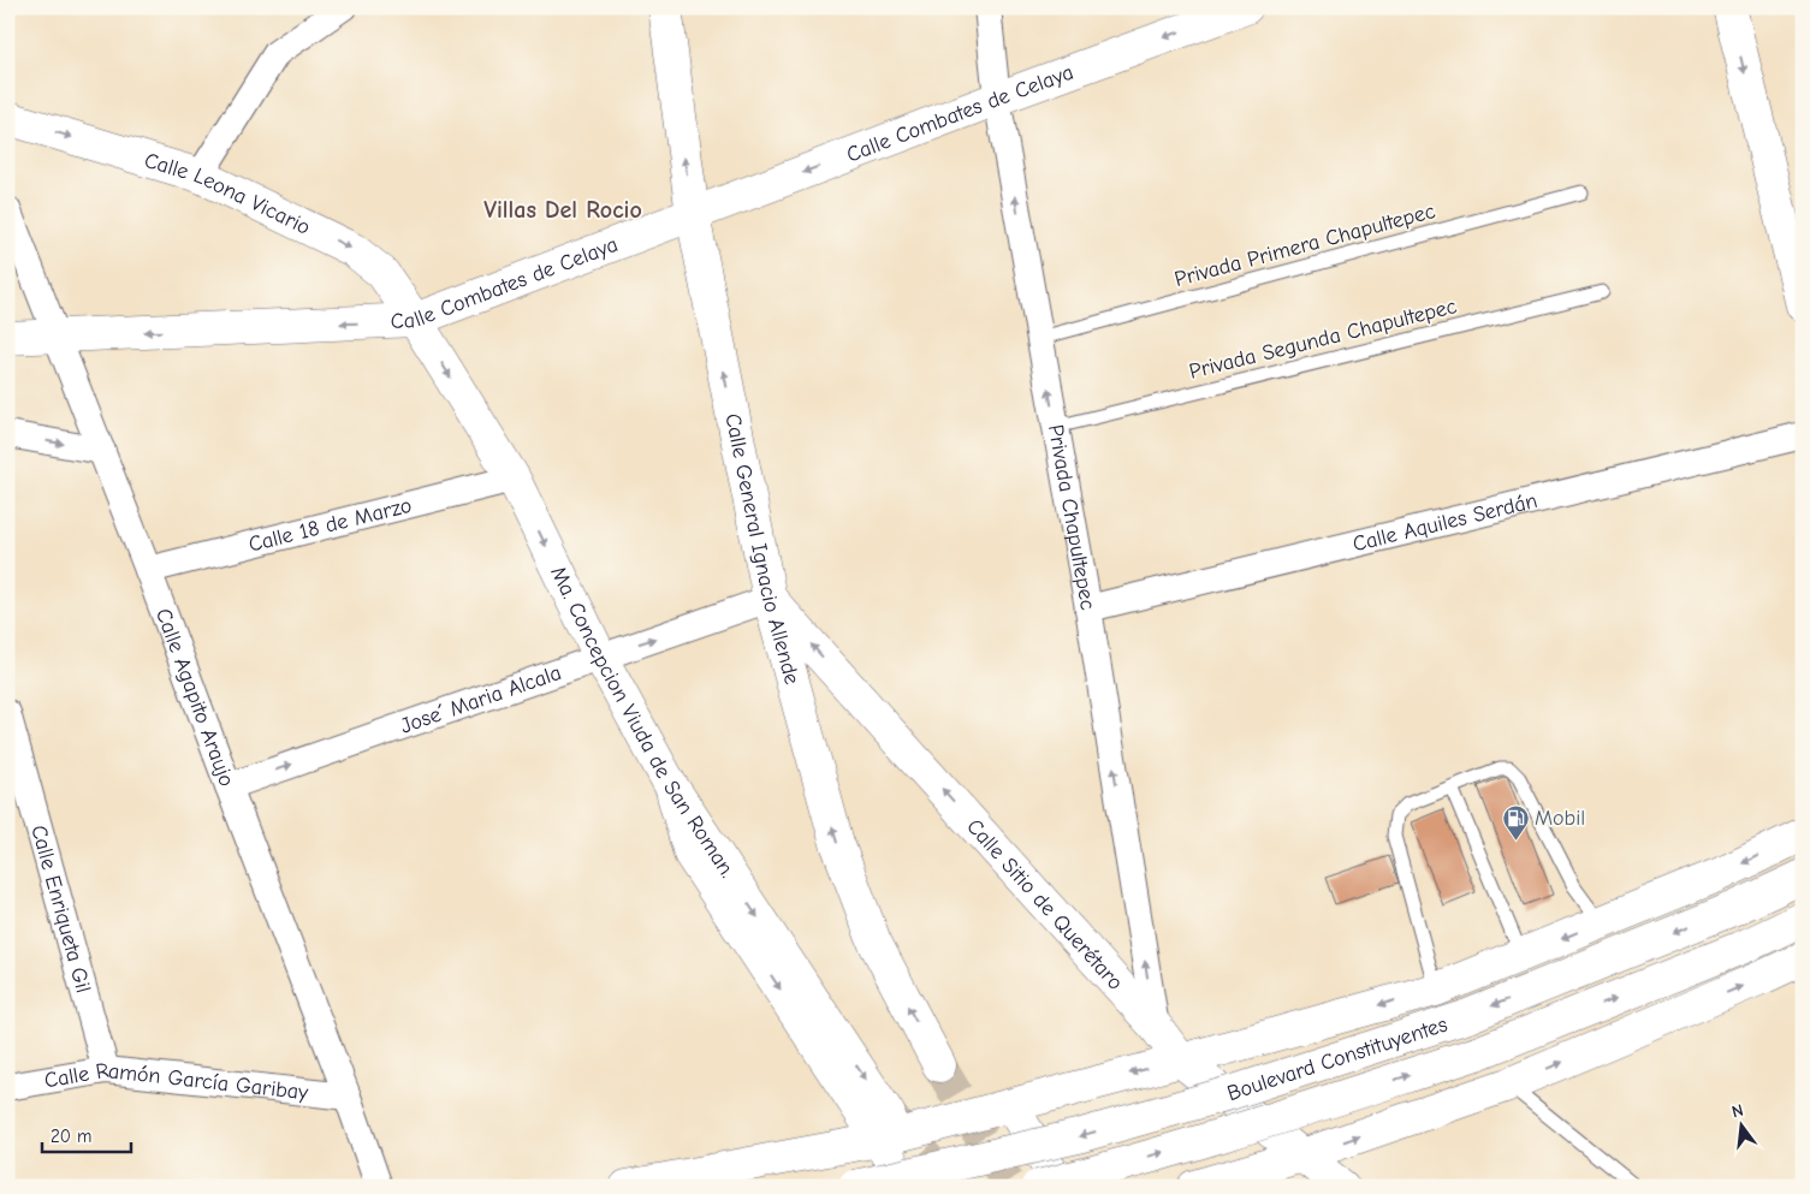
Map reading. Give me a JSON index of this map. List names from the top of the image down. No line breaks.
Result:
{"streets":{"main road":["Calle Combates de Celaya","Calle Leona Vicario","Calle General Ignacio Allende","Ma. Concepcion Viuda de San Roman.","Calle Sitio de Querétaro","Boulevard Constituyentes"],"street":["Privada Chapultepec","Calle Aquiles Serdán","Calle 18 de Marzo","Calle Agapito Araujo","Jose´ Maria Alcala","Calle Enriqueta Gil","Calle Ramón García Garibay"],"lane":["Privada Primera Chapultepec","Privada Segunda Chapultepec"]},"crossings":[["Calle Combates de Celaya","Calle Leona Vicario"],["Calle Combates de Celaya","Privada Chapultepec"],["Calle Combates de Celaya","Calle General Ignacio Allende"],["Calle Combates de Celaya","Calle Agapito Araujo"],["Calle Combates de Celaya","Ma. Concepcion Viuda de San Roman."],["Calle Leona Vicario","Ma. Concepcion Viuda de San Roman."],["Privada Primera Chapultepec","Privada Chapultepec"],["Privada Segunda Chapultepec","Privada Chapultepec"],["Privada Chapultepec","Calle Aquiles Serdán"],["Privada Chapultepec","Calle Sitio de Querétaro"],["Calle 18 de Marzo","Calle Agapito Araujo"],["Calle 18 de Marzo","Ma. Concepcion Viuda de San Roman."],["Calle General Ignacio Allende","Jose´ Maria Alcala"],["Calle General Ignacio Allende","Calle Sitio de Querétaro"],["Calle Agapito Araujo","Jose´ Maria Alcala"],["Calle Agapito Araujo","Calle Ramón García Garibay"],["Jose´ Maria Alcala","Ma. Concepcion Viuda de San Roman."],["Jose´ Maria Alcala","Calle Sitio de Querétaro"],["Calle Enriqueta Gil","Calle Ramón García Garibay"]],"one_way":["Calle Combates de Celaya","Calle Leona Vicario","Privada Chapultepec","Calle General Ignacio Allende","Jose´ Maria Alcala","Ma. Concepcion Viuda de San Roman.","Calle Sitio de Querétaro"],"districts":["Villas Del Rocio"],"places":{"fuel station":["Mobil"]},"scale_bar":"20 m","north":"top"}
